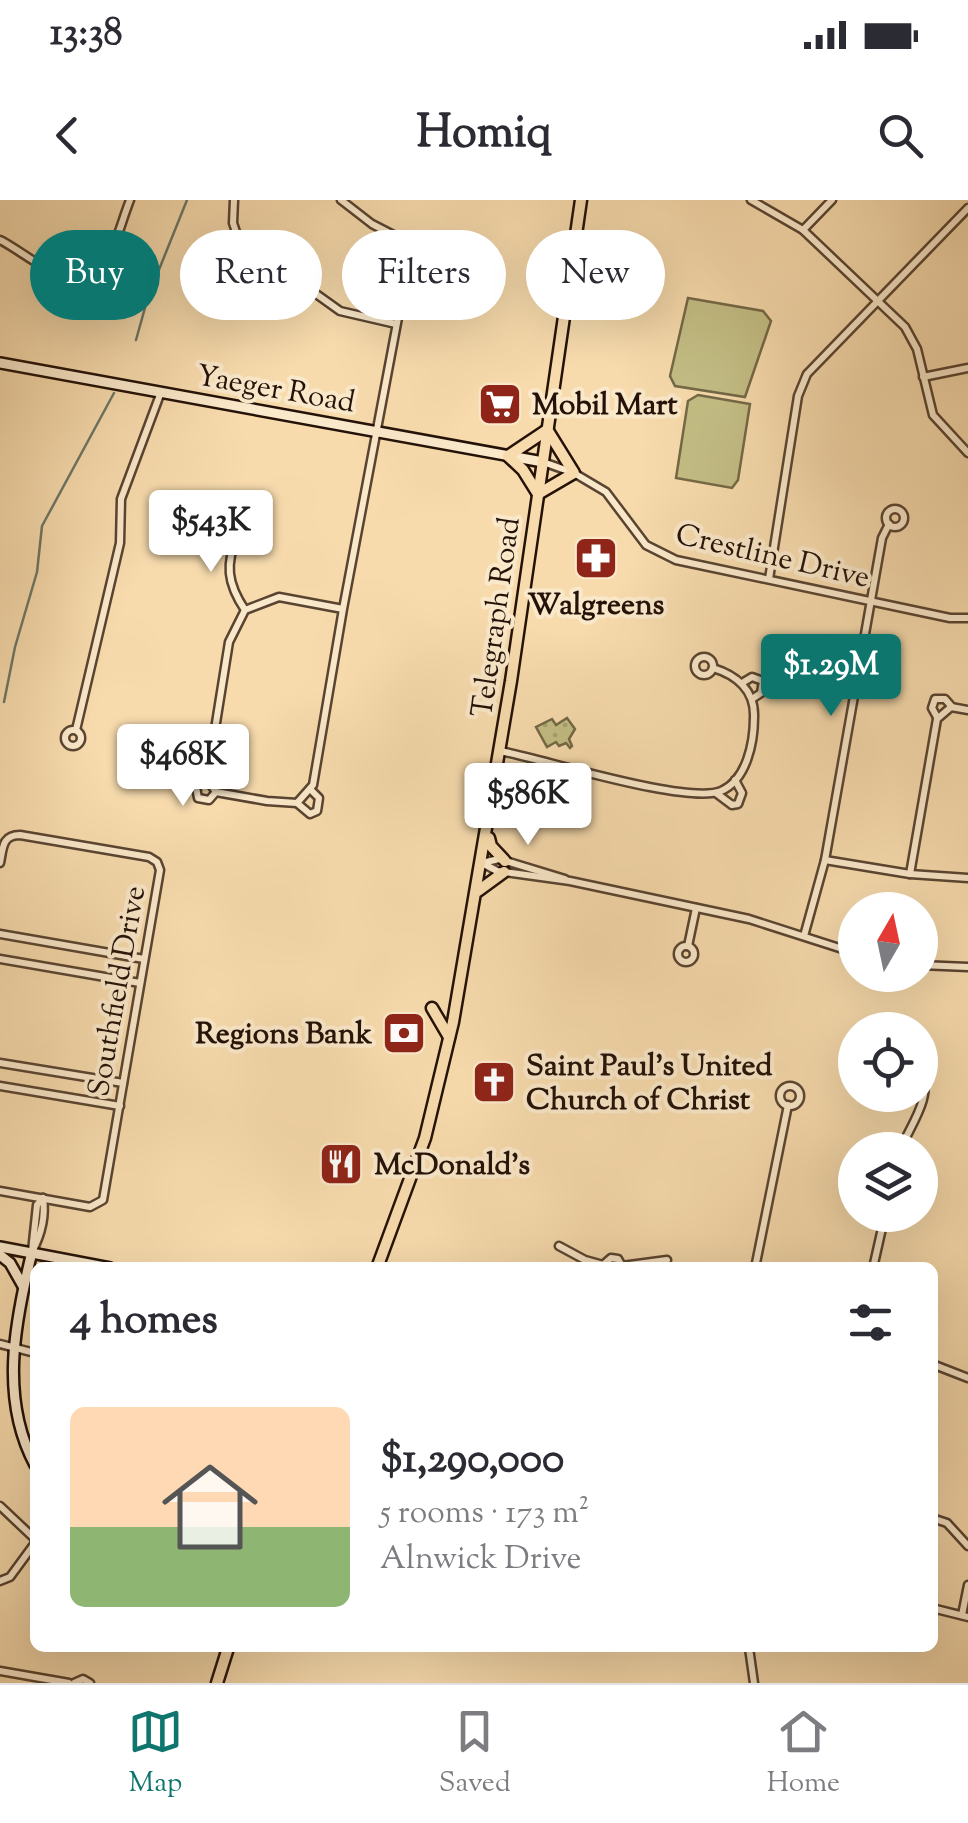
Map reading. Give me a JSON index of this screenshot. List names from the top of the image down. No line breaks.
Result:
{"streets":{"main road":["Telegraph Road"],"street":["Yaeger Road","Crestline Drive","Southfield Drive"]},"crossings":[["Yaeger Road","Crestline Drive"],["Yaeger Road","Telegraph Road"],["Crestline Drive","Telegraph Road"]],"places":{"supermarket":["Mobil Mart"],"pharmacy":["Walgreens"],"bank":["Regions Bank"],"church":["Saint Paul's United Church of Christ"],"restaurant":["McDonald's"]},"north":"top","page":{"status":"13:38","header":"Homiq","chip":["Buy","Rent","Filters","New"],"price":["$543K","$1.29M","$468K","$586K"],"heading":"4 homes","list":[{"name":"$1,290,000","note":"5 rooms · 173 m² · Alnwick Drive"}],"tabs":["Map","Saved","Home"]}}
